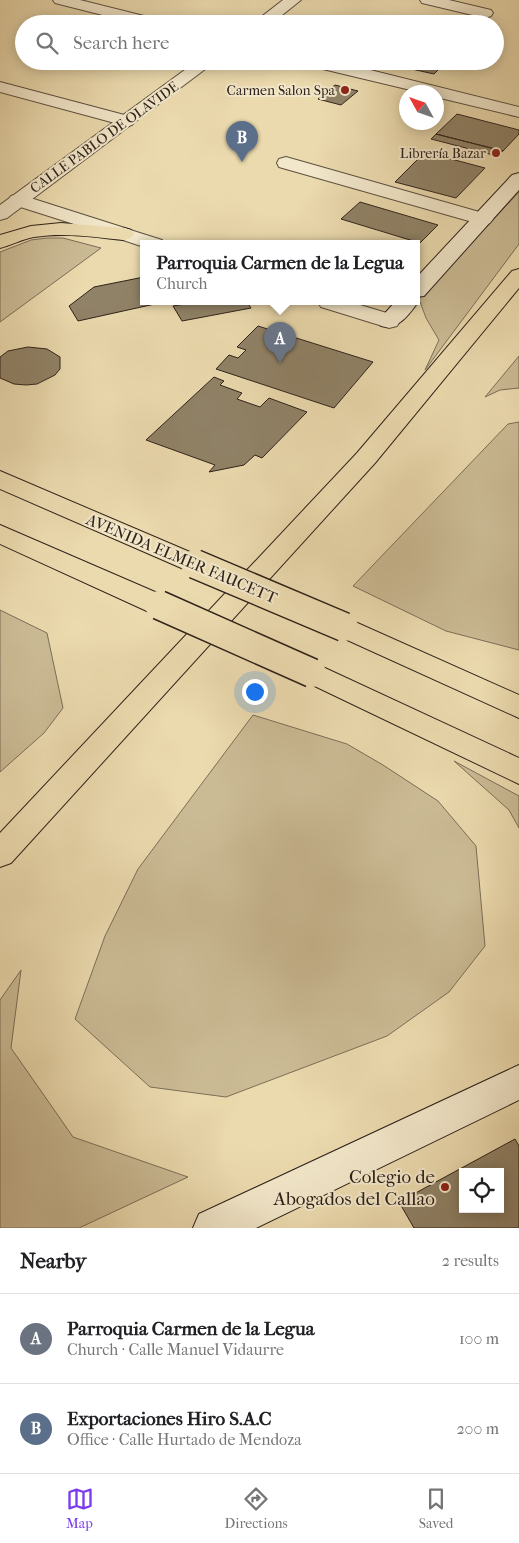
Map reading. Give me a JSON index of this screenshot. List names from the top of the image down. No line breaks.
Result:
{"streets":{"main road":["AVENIDA ELMER FAUCETT"],"street":["CALLE PABLO DE OLAVIDE"]},"places":["Carmen Salon Spa","Librería Bazar","Colegio de Abogados del Callao"],"north":"top left","page":{"search":"Search here","pins":["B","A"],"popup":["Parroquia Carmen de la Legua","Church"],"heading":["Nearby","2 results"],"list":[{"mark":"A","name":"Parroquia Carmen de la Legua","note":"Church · Calle Manuel Vidaurre","value":"100 m"},{"mark":"B","name":"Exportaciones Hiro S.A.C","note":"Office · Calle Hurtado de Mendoza","value":"200 m"}],"nav":["Map","Directions","Saved"]}}
